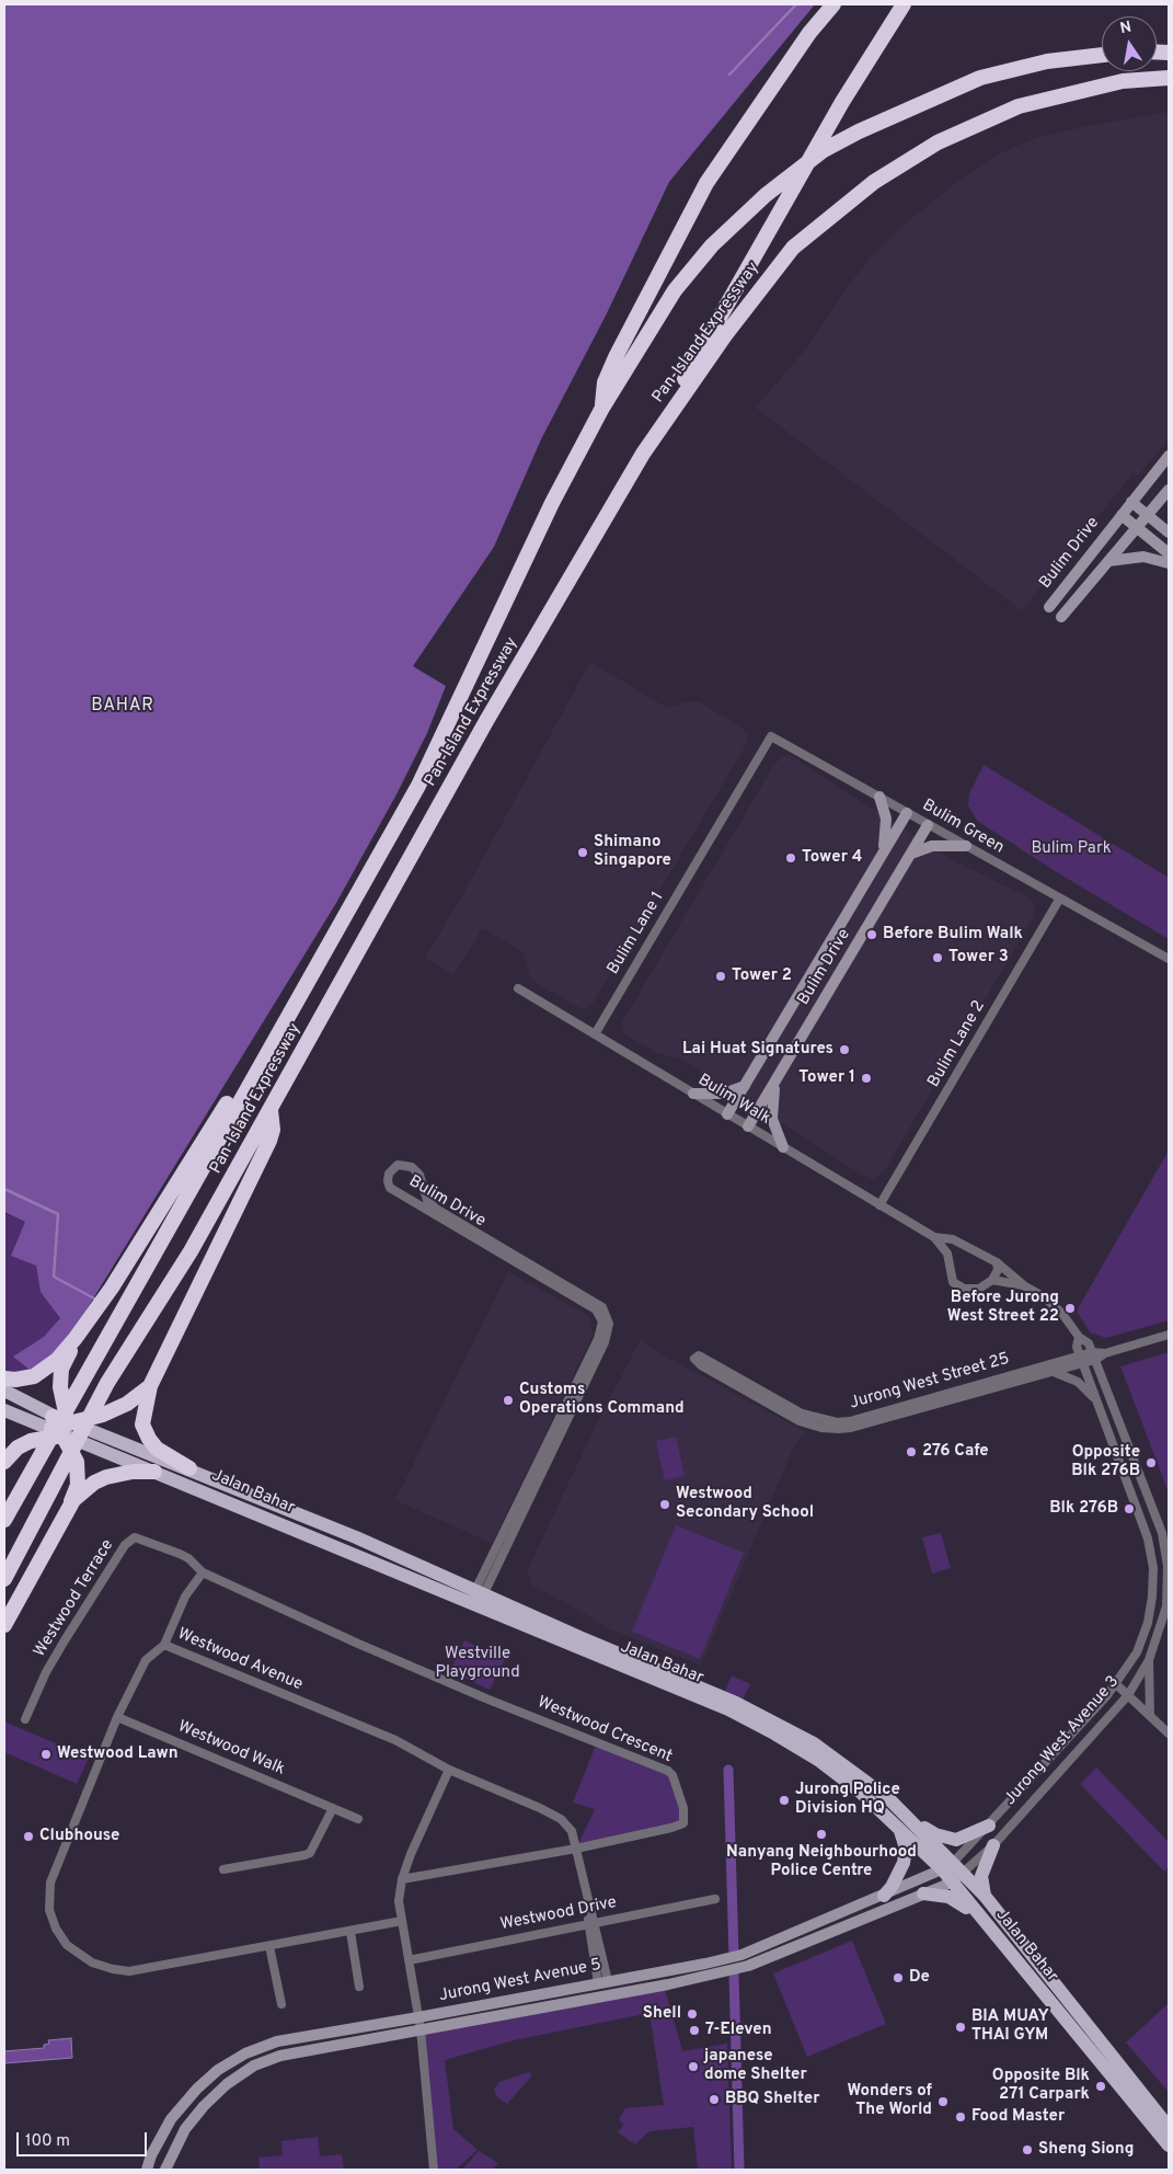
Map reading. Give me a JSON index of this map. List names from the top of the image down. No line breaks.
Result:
{"streets":{"highway":["Pan-Island Expressway"],"main road":["Jalan Bahar"],"street":["Bulim Drive","Bulim Green","Bulim Lane 1","Bulim Lane 2","Bulim Walk","Jurong West Street 25","Westwood Terrace","Westwood Avenue","Westwood Crescent","Jurong West Avenue 3","Westwood Walk","Westwood Drive","Jurong West Avenue 5"]},"crossings":[["Bulim Drive","Bulim Green"],["Bulim Drive","Bulim Walk"],["Bulim Drive","Jalan Bahar"],["Bulim Green","Bulim Lane 1"],["Bulim Green","Bulim Lane 2"],["Bulim Lane 1","Bulim Walk"],["Bulim Lane 2","Bulim Walk"],["Bulim Walk","Jurong West Street 25"],["Bulim Walk","Jurong West Avenue 3"],["Jurong West Street 25","Jurong West Avenue 3"],["Jalan Bahar","Jurong West Avenue 3"],["Jalan Bahar","Jurong West Avenue 5"],["Westwood Terrace","Westwood Crescent"],["Westwood Avenue","Westwood Crescent"],["Westwood Avenue","Westwood Walk"],["Westwood Avenue","Westwood Drive"],["Westwood Avenue","Jurong West Avenue 5"],["Jurong West Avenue 3","Jurong West Avenue 5"]],"districts":["BAHAR"],"parks":["Bulim Park","Westville Playground"],"places":["Shimano Singapore","Tower 4","Before Bulim Walk","Tower 3","Tower 2","Lai Huat Signatures","Tower 1","Before Jurong West Street 22","Customs Operations Command","276 Cafe","Opposite Blk 276B","Westwood Secondary School","Blk 276B","Westwood Lawn","Jurong Police Division HQ","Nanyang Neighbourhood Police Centre","Clubhouse","De","Shell","BIA MUAY THAI GYM","7-Eleven","japanese dome Shelter","Opposite Blk 271 Carpark","BBQ Shelter","Wonders of The World","Food Master","Sheng Siong"],"scale_bar":"100 m","north":"top"}
